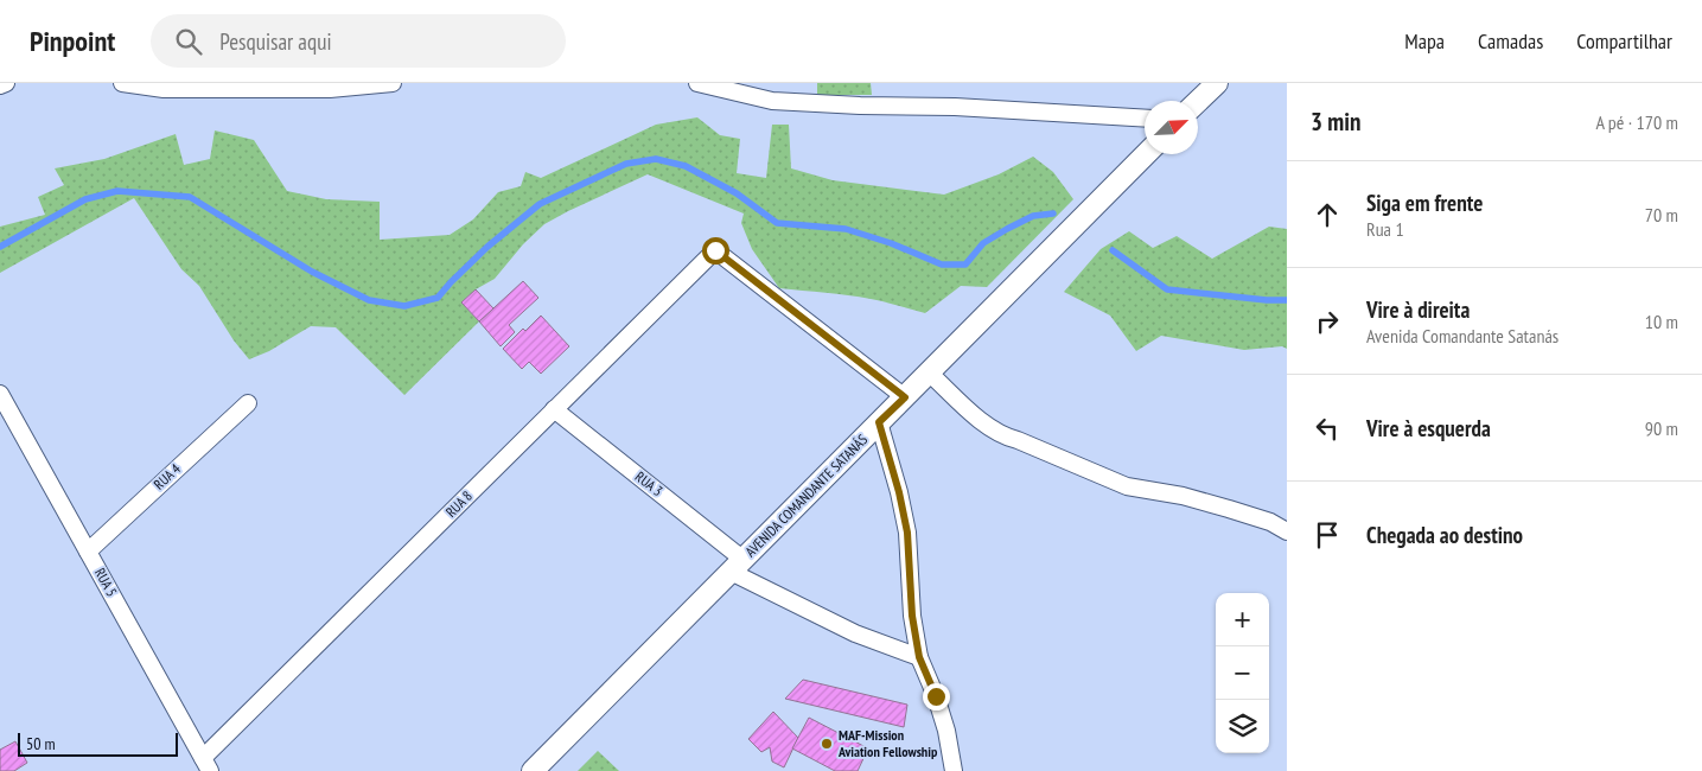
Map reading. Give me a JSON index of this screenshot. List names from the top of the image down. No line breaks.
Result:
{"streets":{"street":["RUA 4","RUA 3","AVENIDA COMANDANTE SATANÁS","RUA 8","RUA 5"]},"crossings":[["RUA 4","RUA 5"],["RUA 3","AVENIDA COMANDANTE SATANÁS"],["RUA 3","RUA 8"],["AVENIDA COMANDANTE SATANÁS","RUA 8"],["RUA 8","RUA 5"]],"places":["MAF-Mission Aviation Fellowship"],"scale_bar":"50 m","north":"top right","page":{"header":"Pinpoint","search":"Pesquisar aqui","nav":["Mapa","Camadas","Compartilhar"],"heading":["3 min","A pé · 170 m"],"list":[["Siga em frente","Rua 1","70 m"],["Vire à direita","Avenida Comandante Satanás","10 m"],["Vire à esquerda","90 m"],"Chegada ao destino"],"map_buttons":["+","−"],"scale":"50 m"}}
